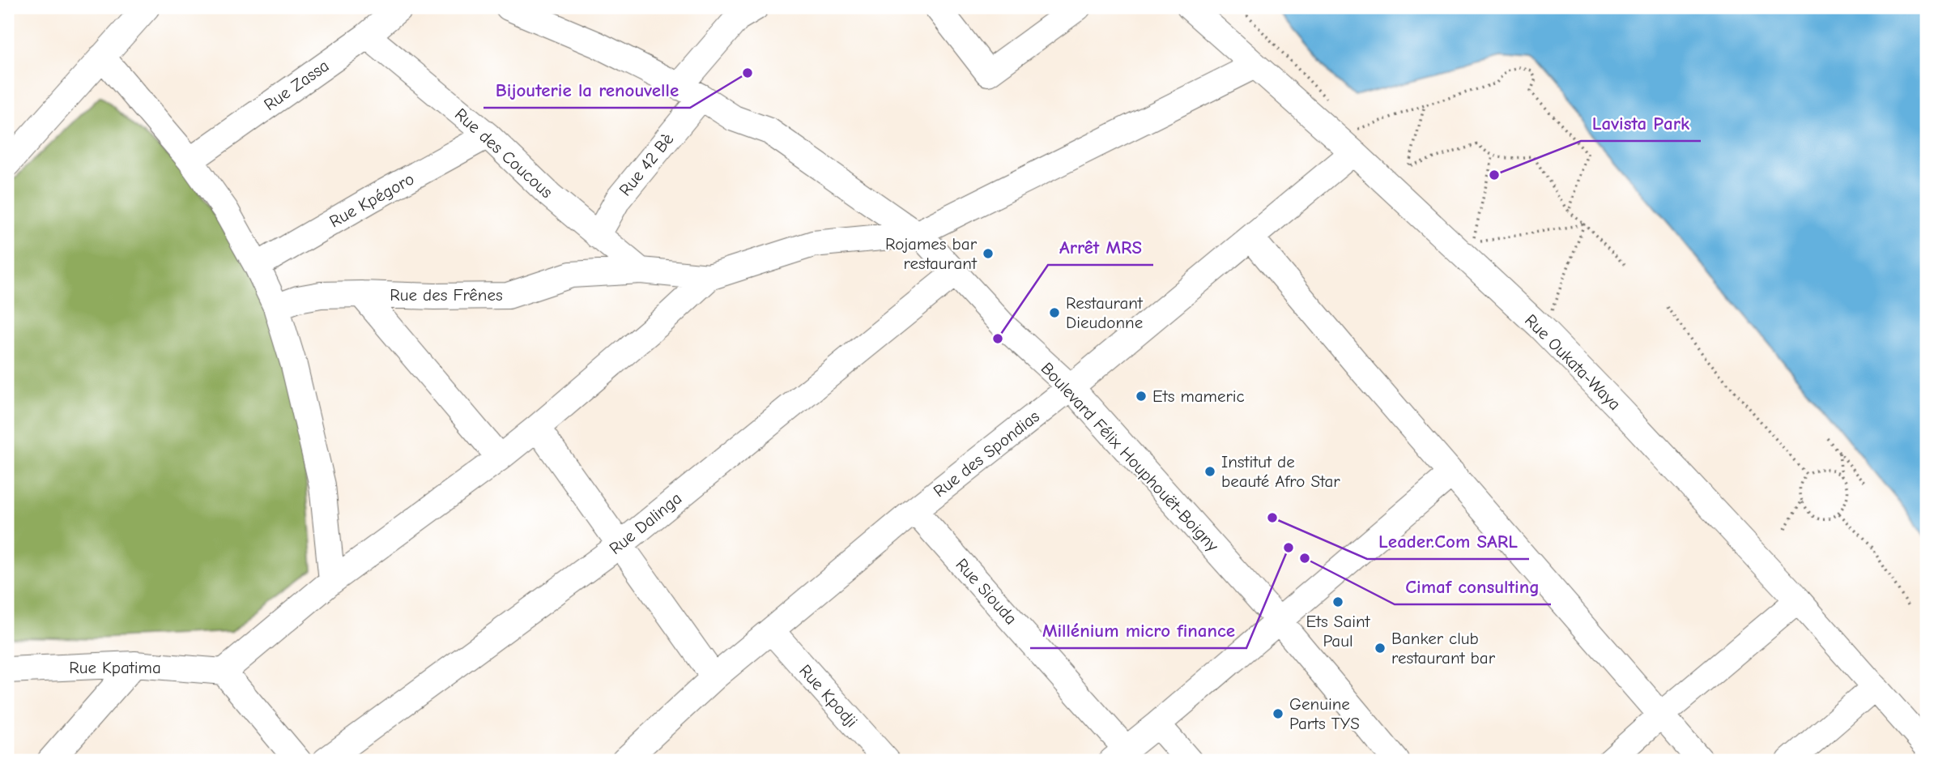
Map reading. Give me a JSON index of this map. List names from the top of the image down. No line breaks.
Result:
{"streets":{"street":["Rue Zassa","Rue des Coucous","Rue 42 Bè","Rue Kpégoro","Rue des Frênes","Rue Oukata-Waya","Rue des Spondias","Boulevard Félix Houphouët-Boigny","Rue Dalinga","Rue Siouda","Rue Kpatima","Rue Kpodji"]},"crossings":[["Rue Zassa","Rue des Coucous"],["Rue des Coucous","Rue 42 Bè"],["Rue des Coucous","Rue Kpégoro"],["Rue des Coucous","Rue des Frênes"],["Rue 42 Bè","Boulevard Félix Houphouët-Boigny"],["Rue des Frênes","Boulevard Félix Houphouët-Boigny"],["Rue Oukata-Waya","Rue des Spondias"],["Rue des Spondias","Boulevard Félix Houphouët-Boigny"],["Rue des Spondias","Rue Siouda"],["Rue des Spondias","Rue Kpodji"],["Boulevard Félix Houphouët-Boigny","Rue Dalinga"]],"places":["Bijouterie la renouvelle","Lavista Park","Rojames bar restaurant","Restaurant Dieudonne","Arrêt MRS","Ets mameric","Institut de beauté Afro Star","Leader.Com SARL","Millénium micro finance","Cimaf consulting","Ets Saint Paul","Banker club restaurant bar","Genuine Parts TYS"]}
